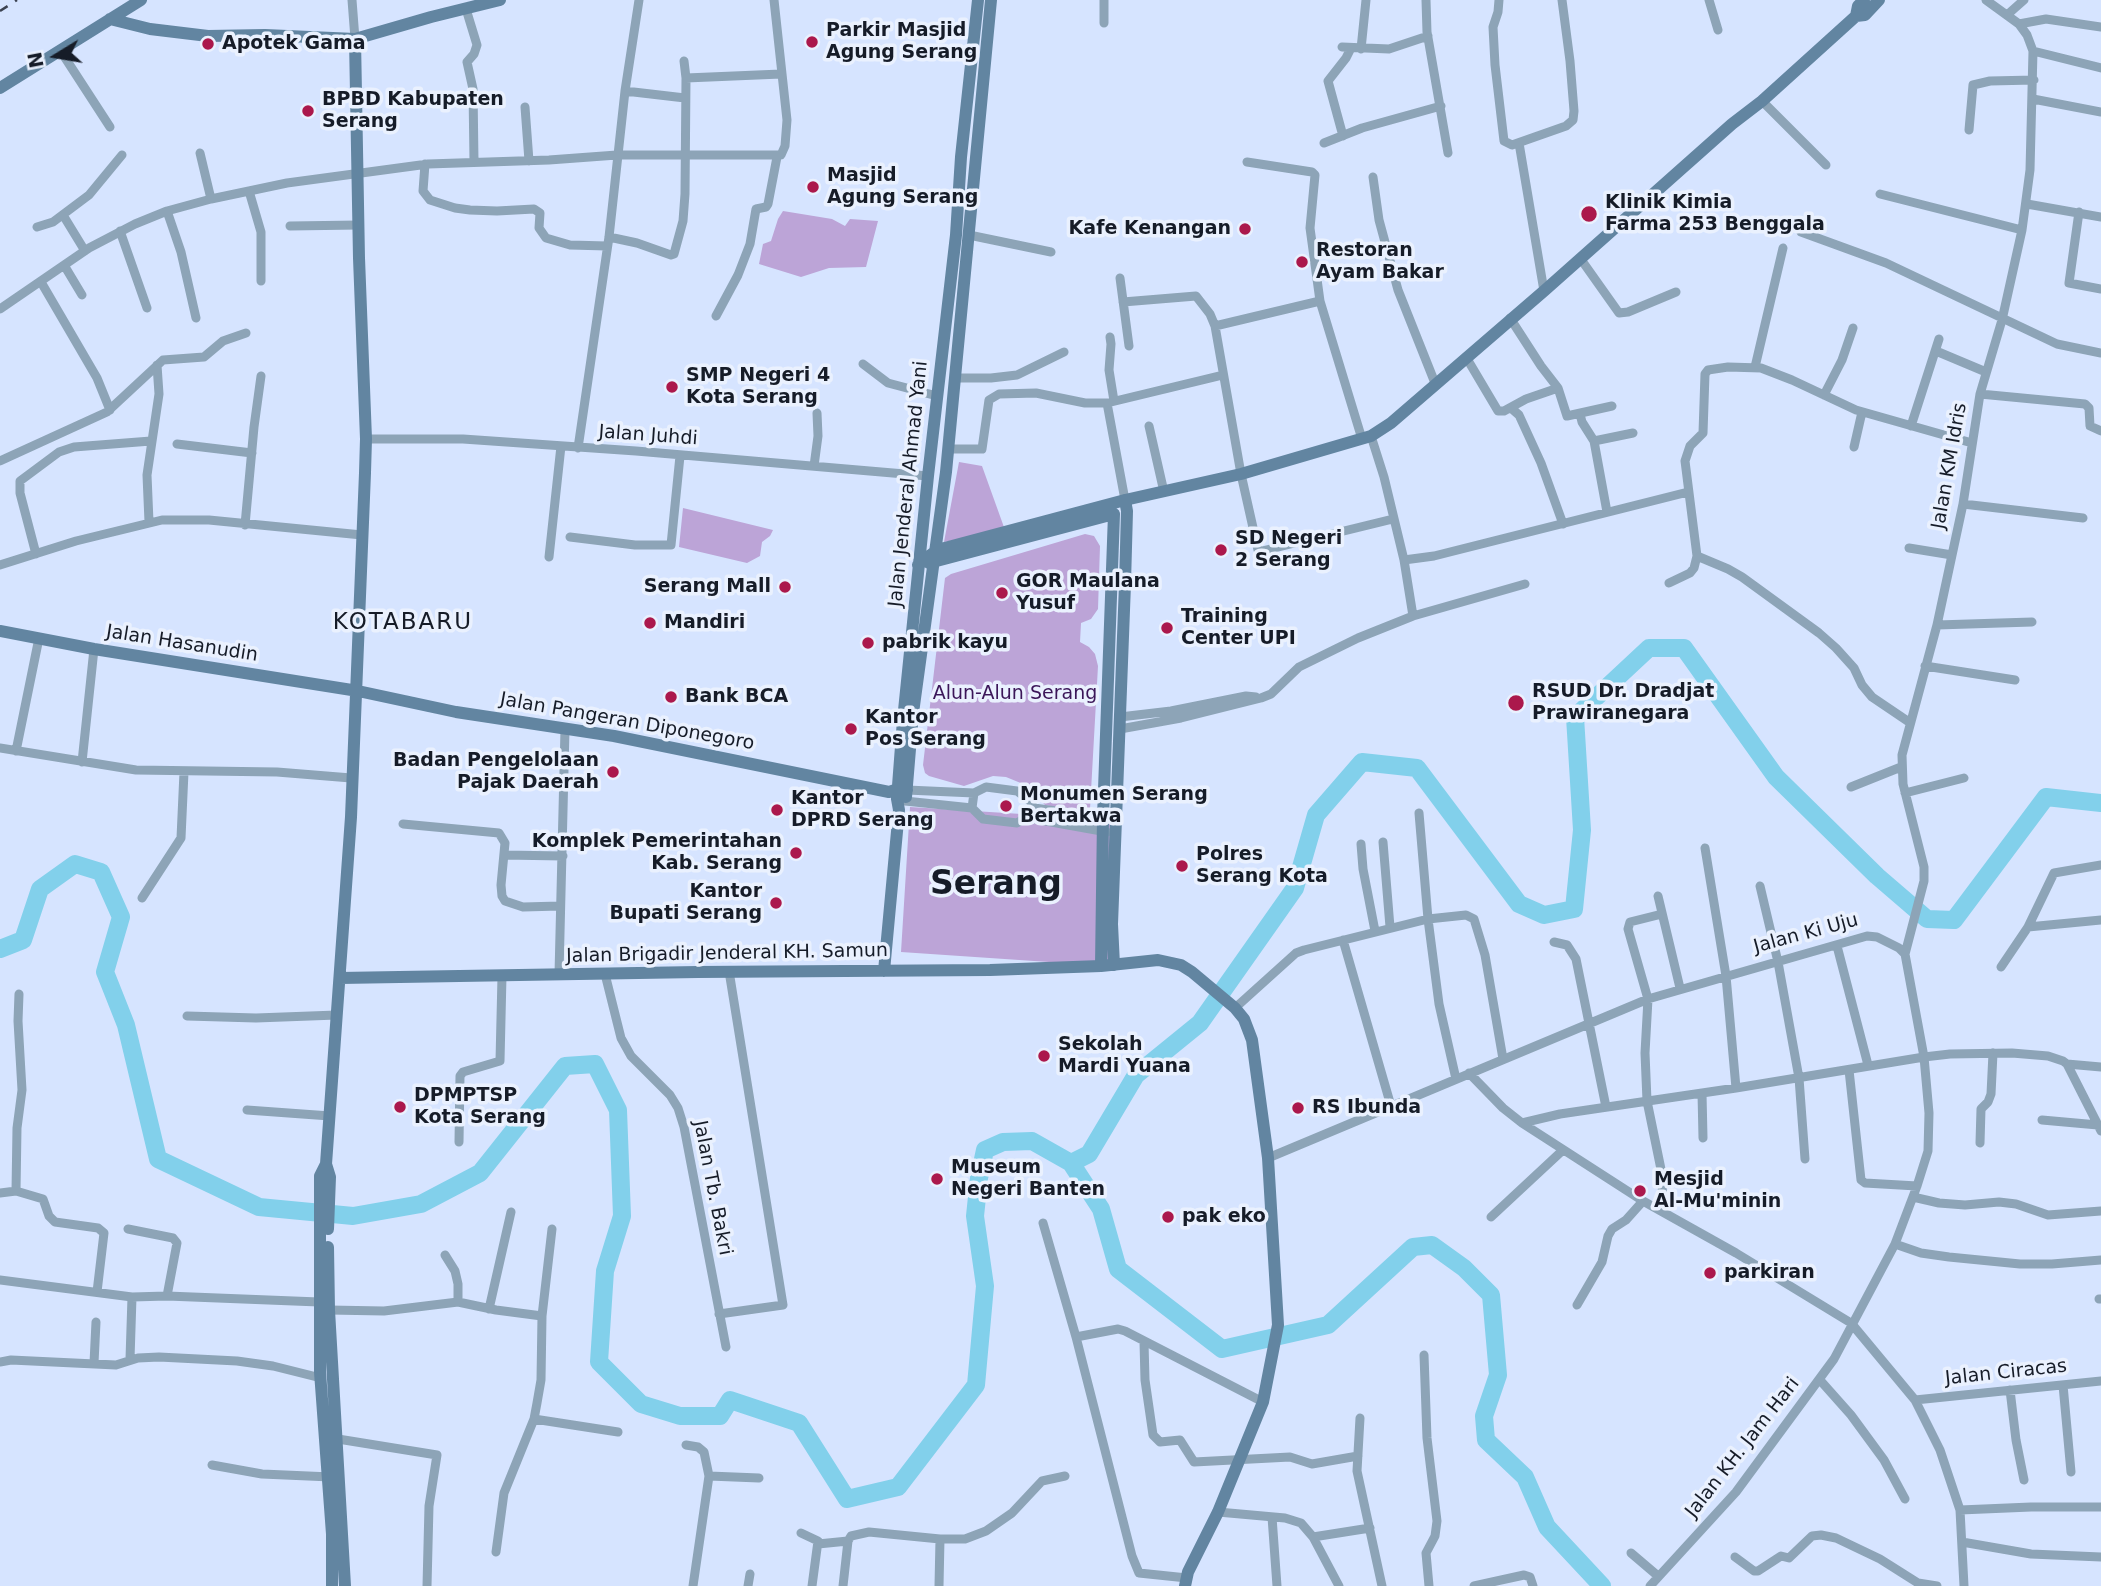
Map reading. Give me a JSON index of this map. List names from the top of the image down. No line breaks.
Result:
{"streets":{"main road":["Jalan Jenderal Ahmad Yani","Jalan Hasanudin","Jalan Pangeran Diponegoro","Jalan Brigadir Jenderal KH. Samun"],"street":["Jalan Juhdi","Jalan KM Idris","Jalan Ki Uju","Jalan Tb. Bakri","Jalan Ciracas","Jalan KH. Jam Hari"]},"crossings":[["Jalan Juhdi","Jalan Jenderal Ahmad Yani"],["Jalan KM Idris","Jalan Ki Uju"],["Jalan Jenderal Ahmad Yani","Jalan Pangeran Diponegoro"],["Jalan Jenderal Ahmad Yani","Jalan Brigadir Jenderal KH. Samun"],["Jalan Hasanudin","Jalan Pangeran Diponegoro"],["Jalan Brigadir Jenderal KH. Samun","Jalan Tb. Bakri"]],"districts":["KOTABARU","Serang"],"parks":["Alun-Alun Serang"],"places":["Parkir Masjid Agung Serang","Apotek Gama","BPBD Kabupaten Serang","Masjid Agung Serang","Klinik Kimia Farma 253 Benggala","Kafe Kenangan","Restoran Ayam Bakar","SMP Negeri 4 Kota Serang","SD Negeri 2 Serang","Serang Mall","GOR Maulana Yusuf","Mandiri","Training Center UPI","pabrik kayu","Bank BCA","RSUD Dr. Dradjat Prawiranegara","Kantor Pos Serang","Badan Pengelolaan Pajak Daerah","Monumen Serang Bertakwa","Kantor DPRD Serang","Komplek Pemerintahan Kab. Serang","Polres Serang Kota","Kantor Bupati Serang","Sekolah Mardi Yuana","DPMPTSP Kota Serang","RS Ibunda","Museum Negeri Banten","Mesjid Al-Mu'minin","pak eko","parkiran"],"north":"left"}
